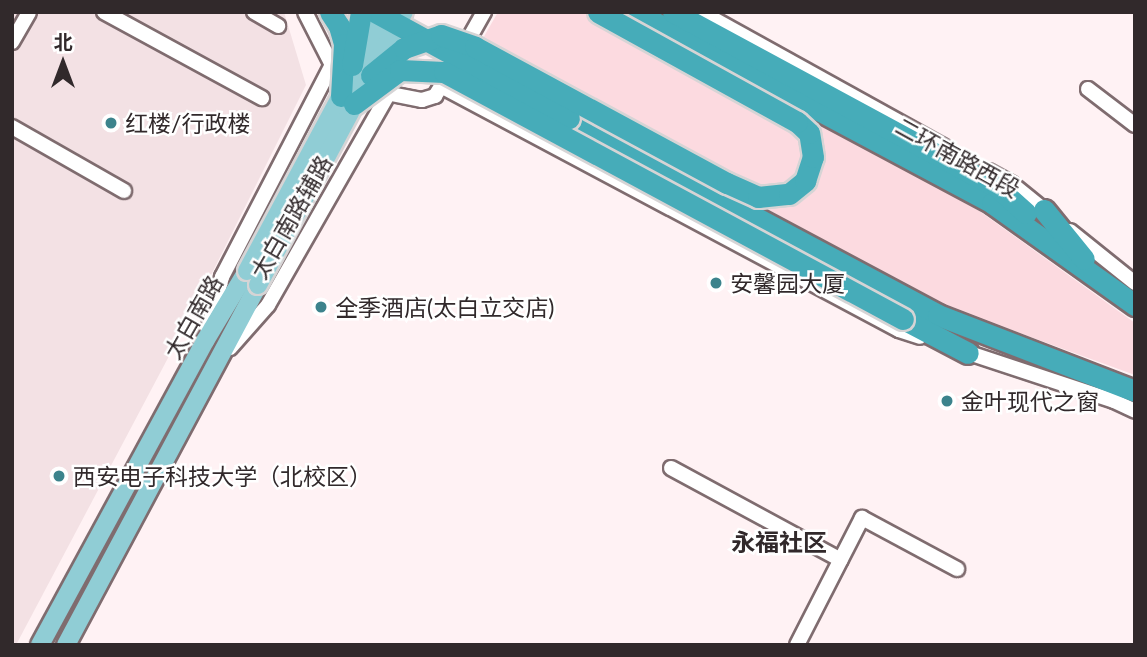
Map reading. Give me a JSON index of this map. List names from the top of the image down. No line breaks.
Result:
{"streets":{"highway":["二环南路西段"],"main road":["太白南路"],"street":["太白南路辅路"]},"crossings":[["太白南路辅路","太白南路"]],"districts":["永福社区"],"places":["红楼/行政楼","安馨园大厦","全季酒店(太白立交店)","金叶现代之窗","西安电子科技大学（北校区）"],"north":"top"}
